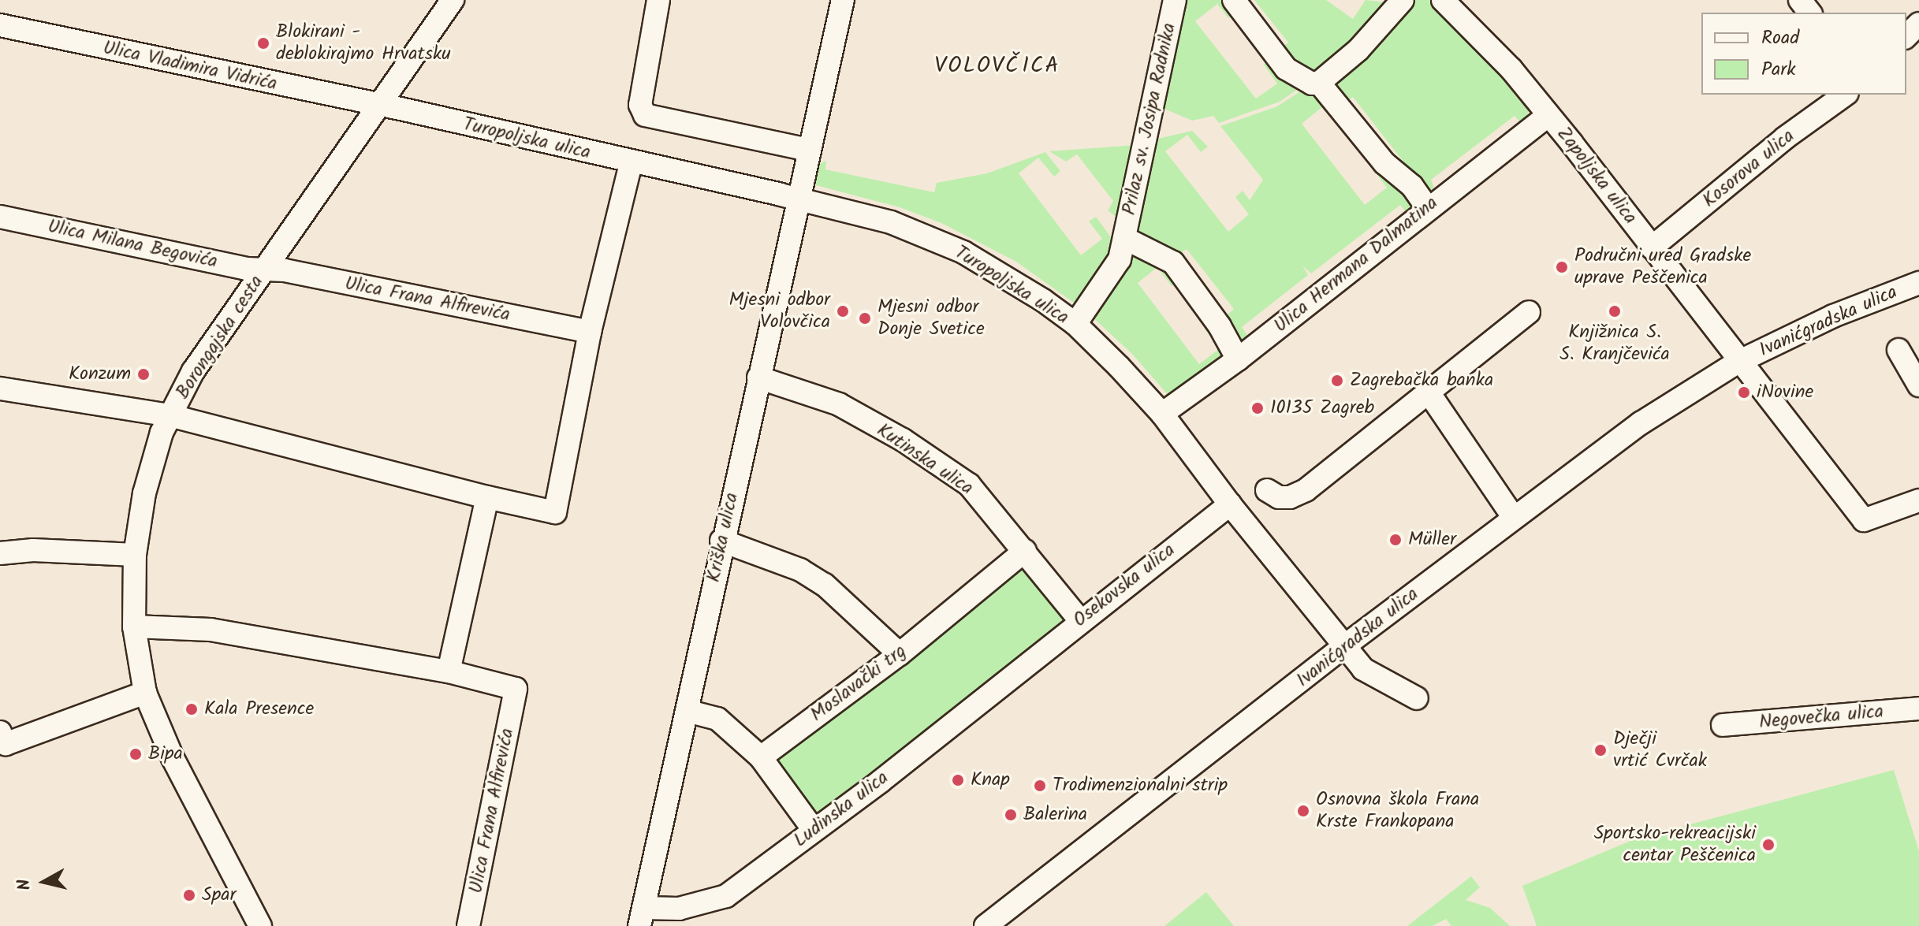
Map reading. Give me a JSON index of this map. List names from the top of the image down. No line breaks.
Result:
{"streets":{"street":["Ulica Vladimira Vidrića","Prilaz sv. Josipa Radnika","Turopoljska ulica","Kosorova ulica","Zapoljska ulica","Ulica Milana Begovića","Ulica Hermana Dalmatina","Ulica Frana Alfirevića","Ivanićgradska ulica","Borongajska cesta","Kutinska ulica","Kriška ulica","Osekovska ulica","Moslavački trg","Negovečka ulica","Ludinska ulica"]},"crossings":[["Ulica Vladimira Vidrića","Turopoljska ulica"],["Ulica Vladimira Vidrića","Borongajska cesta"],["Prilaz sv. Josipa Radnika","Turopoljska ulica"],["Prilaz sv. Josipa Radnika","Ulica Hermana Dalmatina"],["Turopoljska ulica","Ulica Hermana Dalmatina"],["Turopoljska ulica","Ivanićgradska ulica"],["Turopoljska ulica","Borongajska cesta"],["Turopoljska ulica","Kriška ulica"],["Turopoljska ulica","Osekovska ulica"],["Kosorova ulica","Zapoljska ulica"],["Zapoljska ulica","Ulica Hermana Dalmatina"],["Zapoljska ulica","Ivanićgradska ulica"],["Ulica Milana Begovića","Ulica Frana Alfirevića"],["Ulica Milana Begovića","Borongajska cesta"],["Ulica Frana Alfirevića","Borongajska cesta"],["Kutinska ulica","Kriška ulica"],["Kutinska ulica","Osekovska ulica"],["Kutinska ulica","Moslavački trg"],["Kriška ulica","Ludinska ulica"],["Osekovska ulica","Ludinska ulica"]],"districts":["VOLOVČICA"],"places":["Blokirani - deblokirajmo Hrvatsku","Područni ured Gradske uprave Peščenica","Mjesni odbor Volovčica","Knjižnica S. S. Kranjčevića","Mjesni odbor Donje Svetice","Konzum","Zagrebačka banka","iNovine","10135 Zagreb","Müller","Kala Presence","Dječji vrtić Cvrčak","Bipa","Knap","Trodimenzionalni strip","Osnovna škola Frana Krste Frankopana","Balerina","Sportsko-rekreacijski centar Peščenica","Spar"],"legend":["Road","Park"],"north":"left"}
